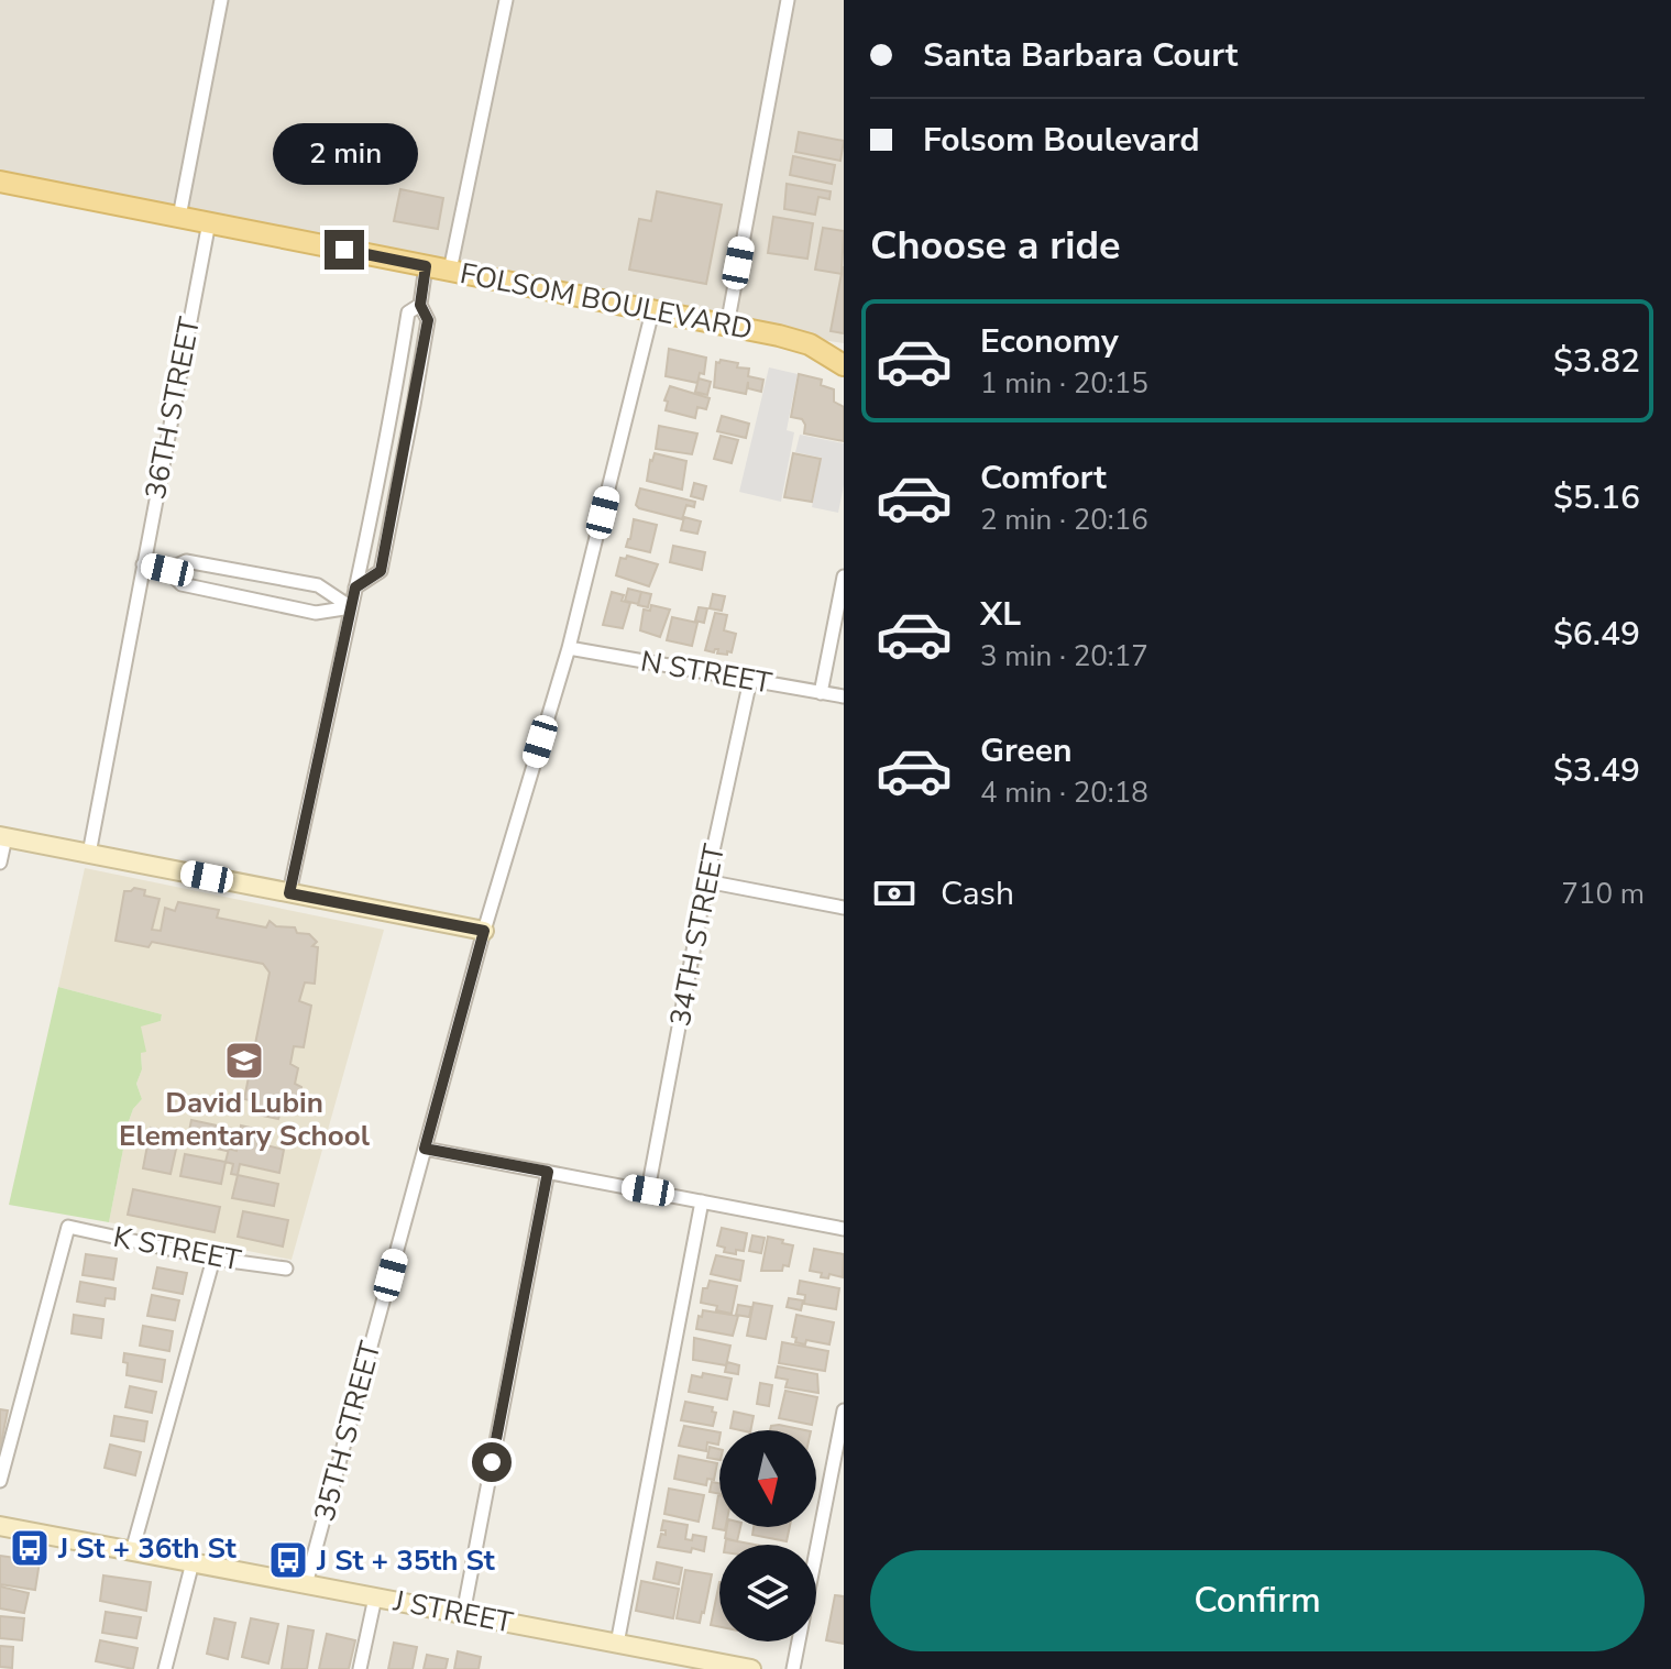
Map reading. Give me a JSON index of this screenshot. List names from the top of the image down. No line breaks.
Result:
{"streets":{"main road":["FOLSOM BOULEVARD","J STREET"],"street":["36TH STREET","N STREET","34TH STREET","K STREET","35TH STREET"]},"crossings":[["FOLSOM BOULEVARD","36TH STREET"],["FOLSOM BOULEVARD","35TH STREET"],["N STREET","34TH STREET"],["N STREET","35TH STREET"],["35TH STREET","J STREET"]],"places":{"school or university":["David Lubin Elementary School"],"bus stop":["J St + 36th St","J St + 35th St"]},"north":"bottom","page":{"banner":["Santa Barbara Court","Folsom Boulevard"],"bubble":"2 min","heading":"Choose a ride","list":[{"name":"Economy","note":"1 min · 20:15","value":"$3.82"},{"name":"Comfort","note":"2 min · 20:16","value":"$5.16"},{"name":"XL","note":"3 min · 20:17","value":"$6.49"},{"name":"Green","note":"4 min · 20:18","value":"$3.49"}],"pay":["Cash","710 m"],"buttons":"Confirm"}}
